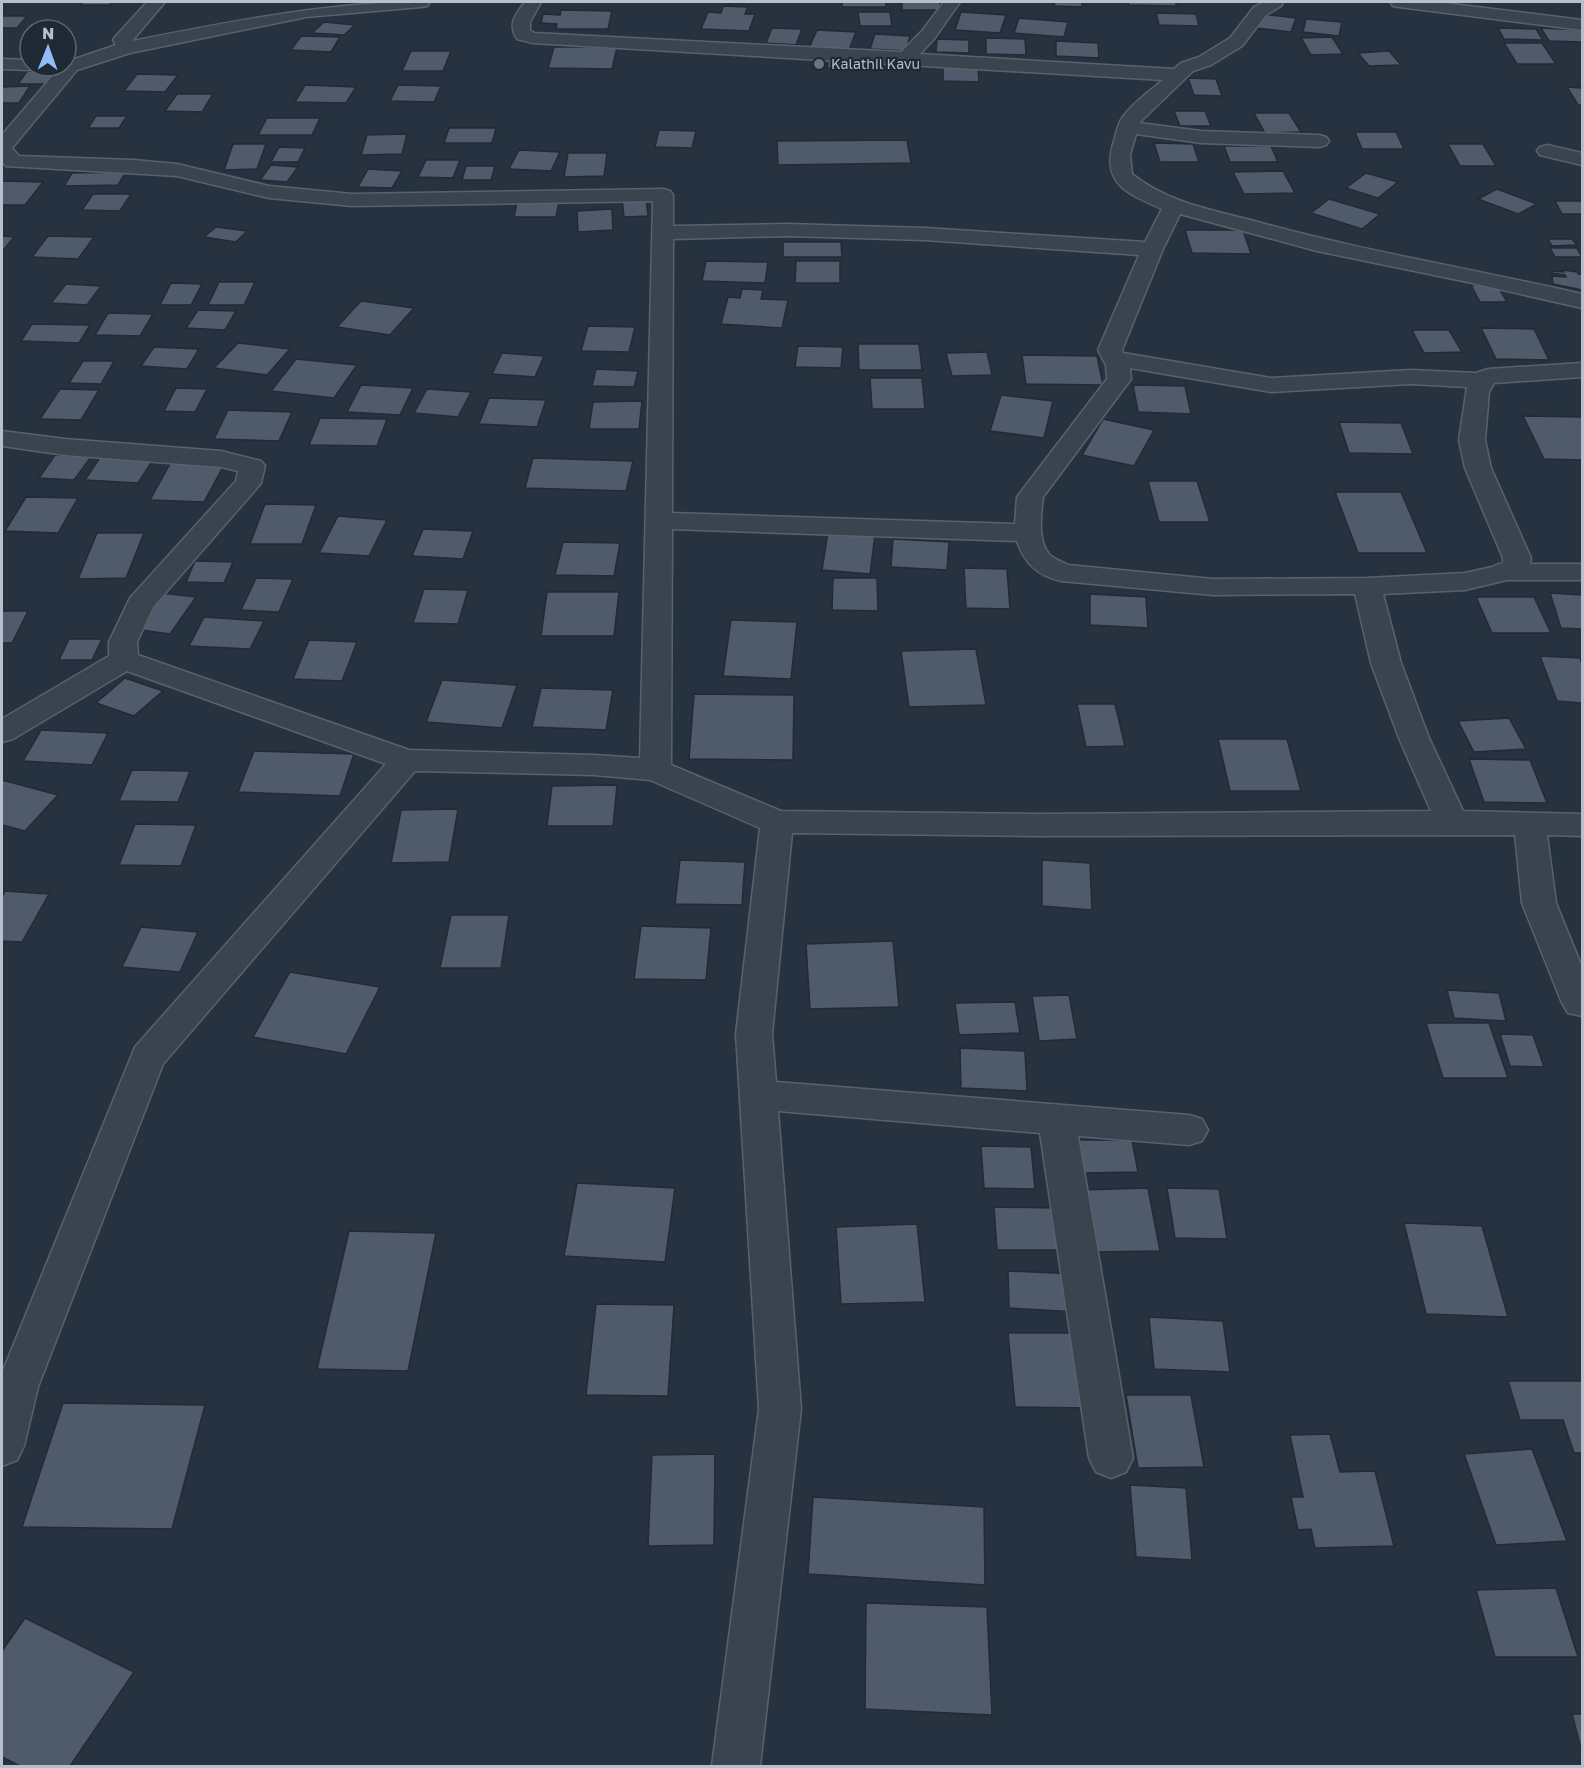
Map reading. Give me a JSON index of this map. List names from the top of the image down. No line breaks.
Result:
{"places":["Kalathil Kavu"],"north":"top"}
